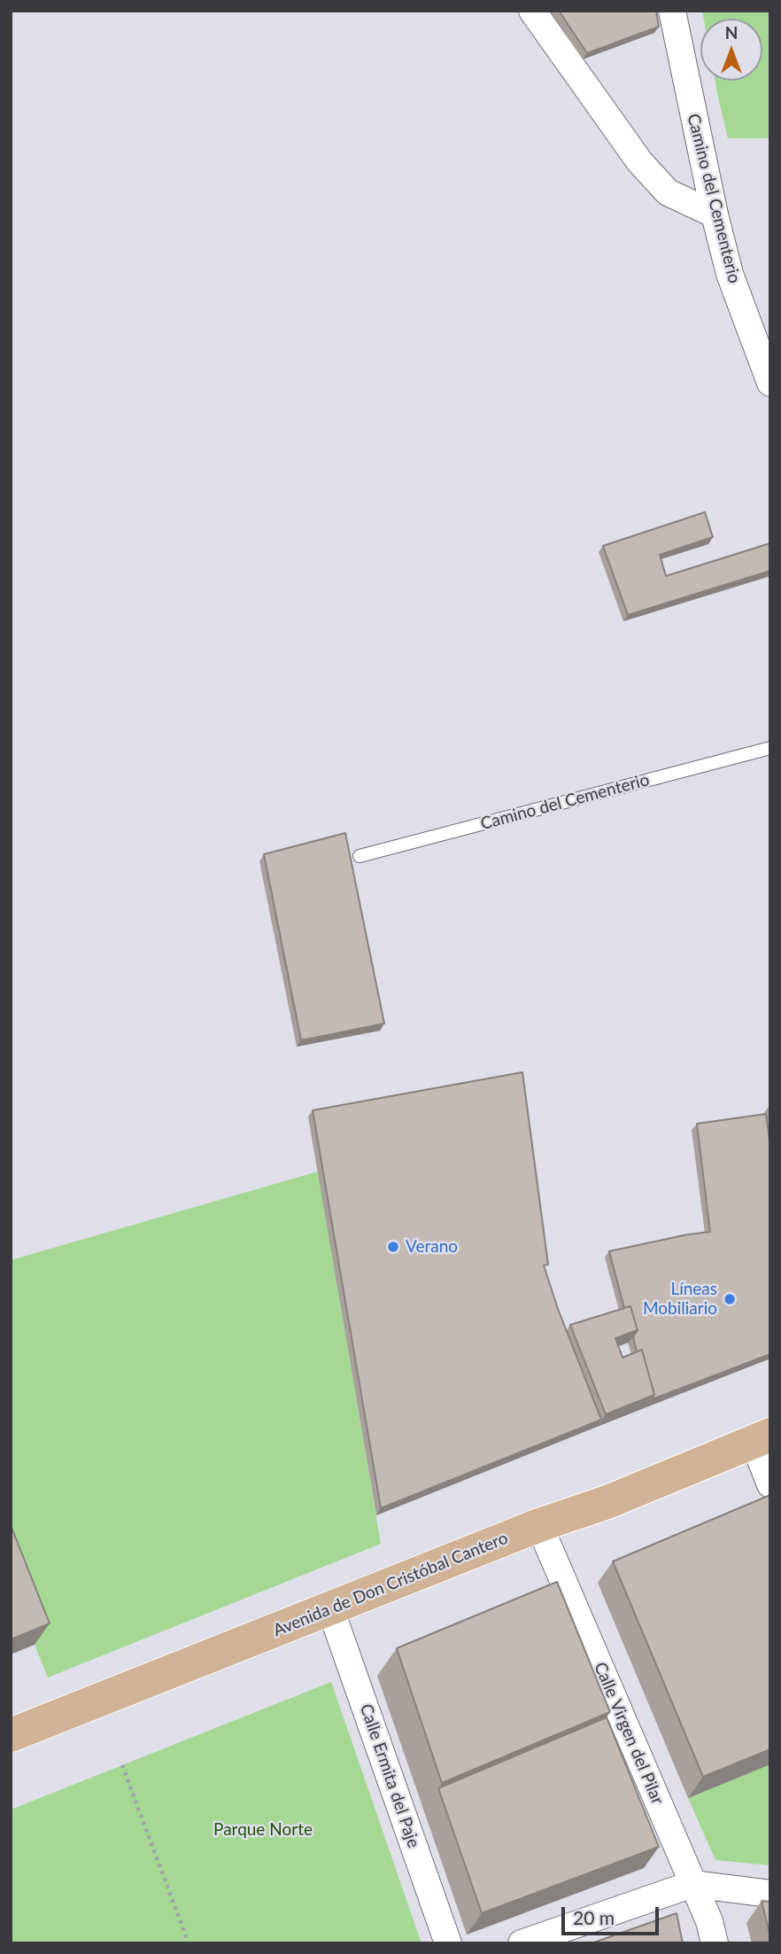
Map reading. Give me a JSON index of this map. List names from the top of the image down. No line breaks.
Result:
{"streets":{"main road":["Avenida de Don Cristóbal Cantero"],"street":["Camino del Cementerio","Calle Virgen del Pilar","Calle Ermita del Paje"]},"crossings":[["Avenida de Don Cristóbal Cantero","Calle Virgen del Pilar"],["Avenida de Don Cristóbal Cantero","Calle Ermita del Paje"]],"parks":["Parque Norte"],"places":["Verano","Líneas Mobiliario"],"scale_bar":"20 m","north":"top"}
